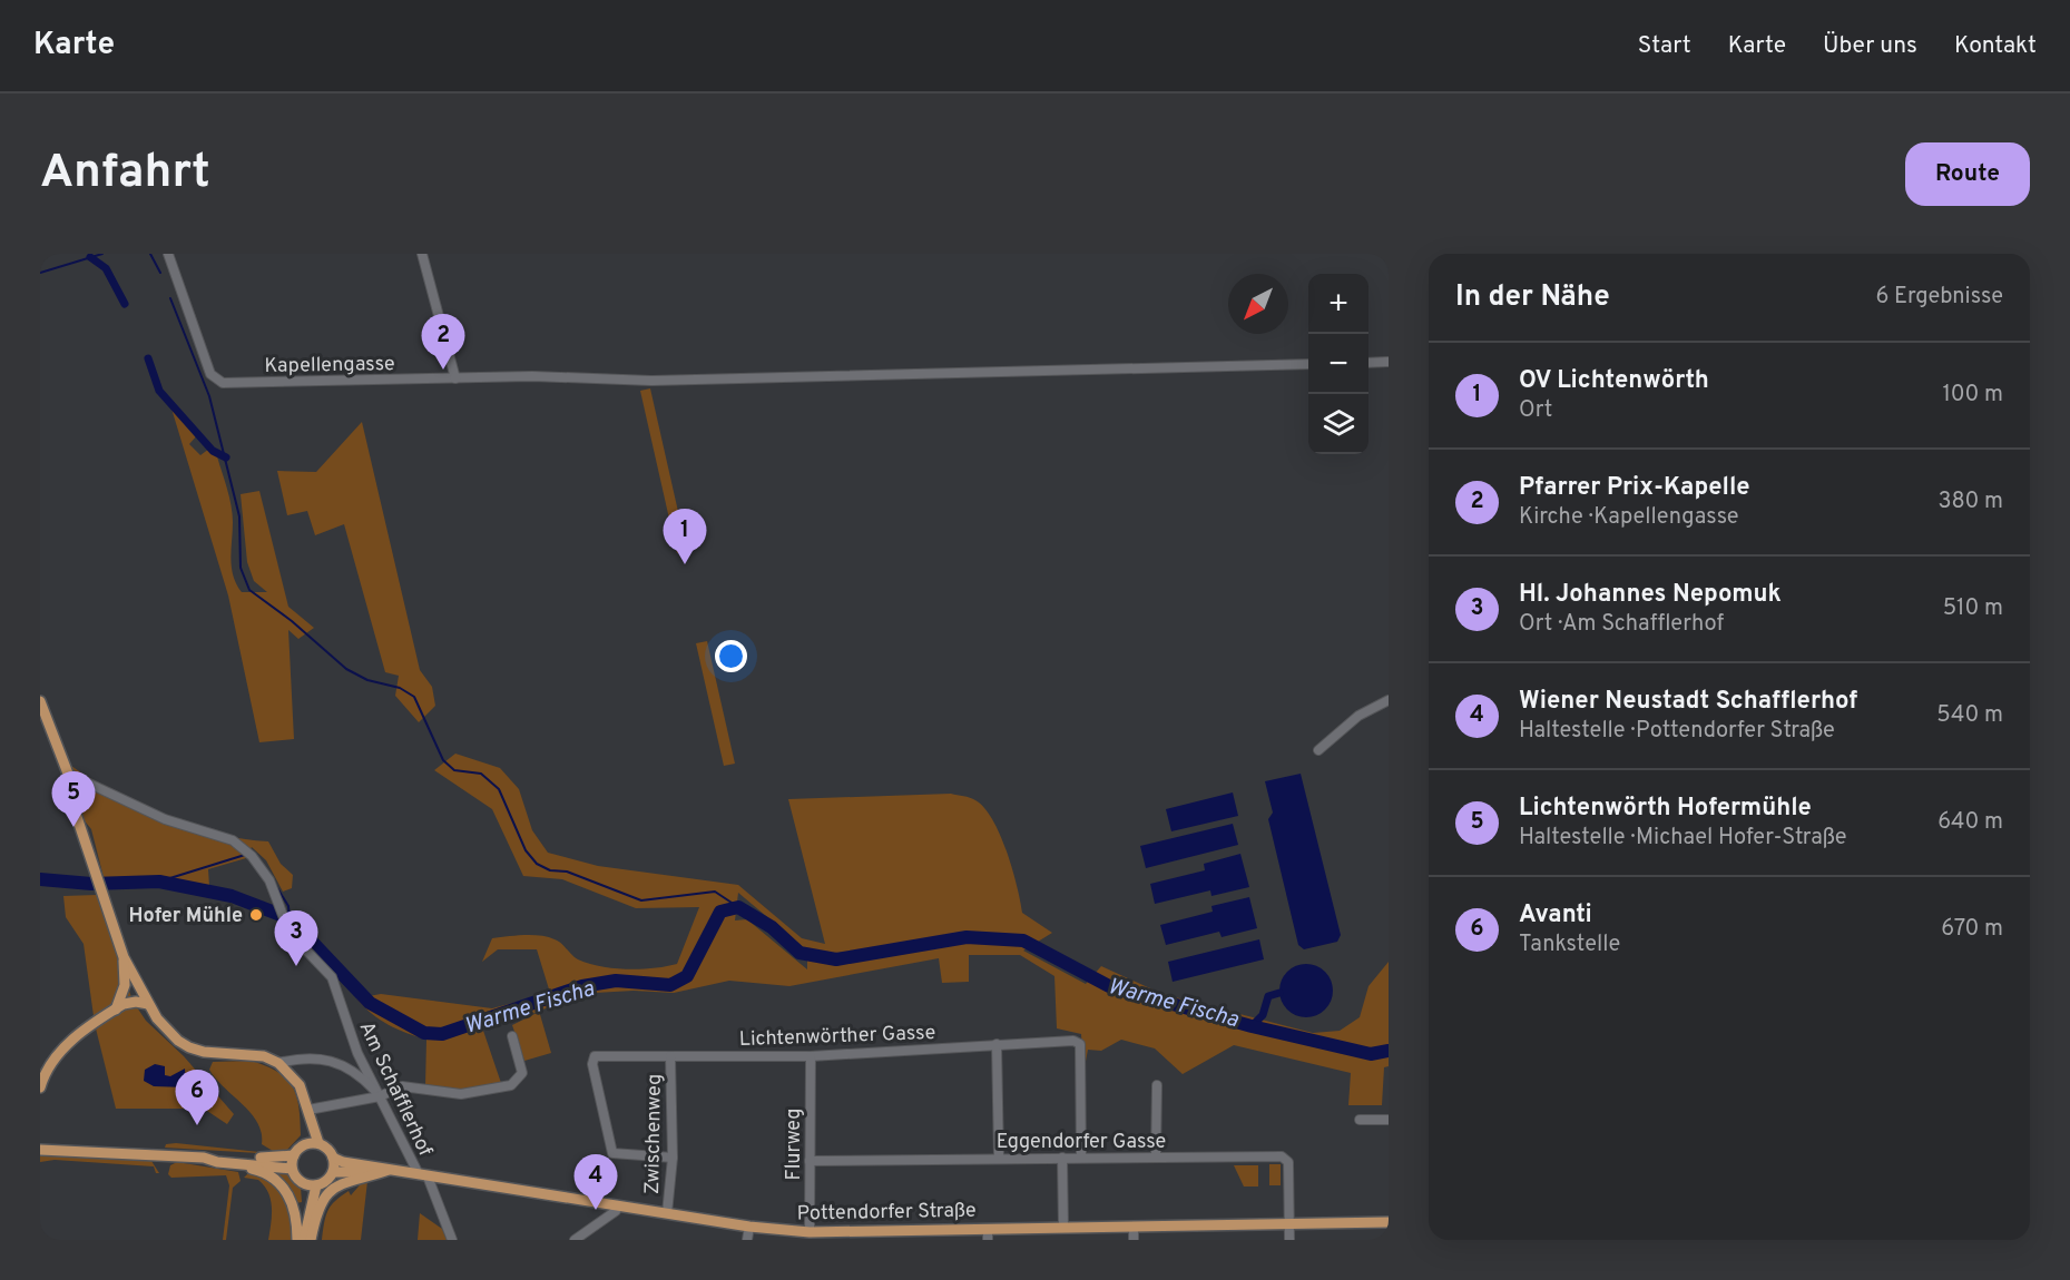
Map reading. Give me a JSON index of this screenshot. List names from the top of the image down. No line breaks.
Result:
{"streets":{"main road":["Pottendorfer Straße"],"street":["Kapellengasse","Lichtenwörther Gasse","Am Schafflerhof","Zwischenweg","Eggendorfer Gasse","Flurweg"]},"crossings":[["Lichtenwörther Gasse","Zwischenweg"],["Lichtenwörther Gasse","Eggendorfer Gasse"],["Lichtenwörther Gasse","Flurweg"],["Am Schafflerhof","Pottendorfer Straße"],["Zwischenweg","Pottendorfer Straße"],["Eggendorfer Gasse","Flurweg"],["Eggendorfer Gasse","Pottendorfer Straße"],["Flurweg","Pottendorfer Straße"]],"water":["Warme Fischa"],"places":["Hofer Mühle"],"north":"bottom left","page":{"header":"Karte","nav":["Start","Karte","Über uns","Kontakt"],"buttons":"Route","title":"Anfahrt","heading":["In der Nähe","6 Ergebnisse"],"map_buttons":["+","−"],"pins":["2","1","5","3","6","4"],"list":[{"mark":"1","name":"OV Lichtenwörth","note":"Ort","value":"100 m"},{"mark":"2","name":"Pfarrer Prix-Kapelle","note":"Kirche · Kapellengasse","value":"380 m"},{"mark":"3","name":"Hl. Johannes Nepomuk","note":"Ort · Am Schafflerhof","value":"510 m"},{"mark":"4","name":"Wiener Neustadt Schafflerhof","note":"Haltestelle · Pottendorfer Straße","value":"540 m"},{"mark":"5","name":"Lichtenwörth Hofermühle","note":"Haltestelle · Michael Hofer-Straße","value":"640 m"},{"mark":"6","name":"Avanti","note":"Tankstelle","value":"670 m"}]}}
